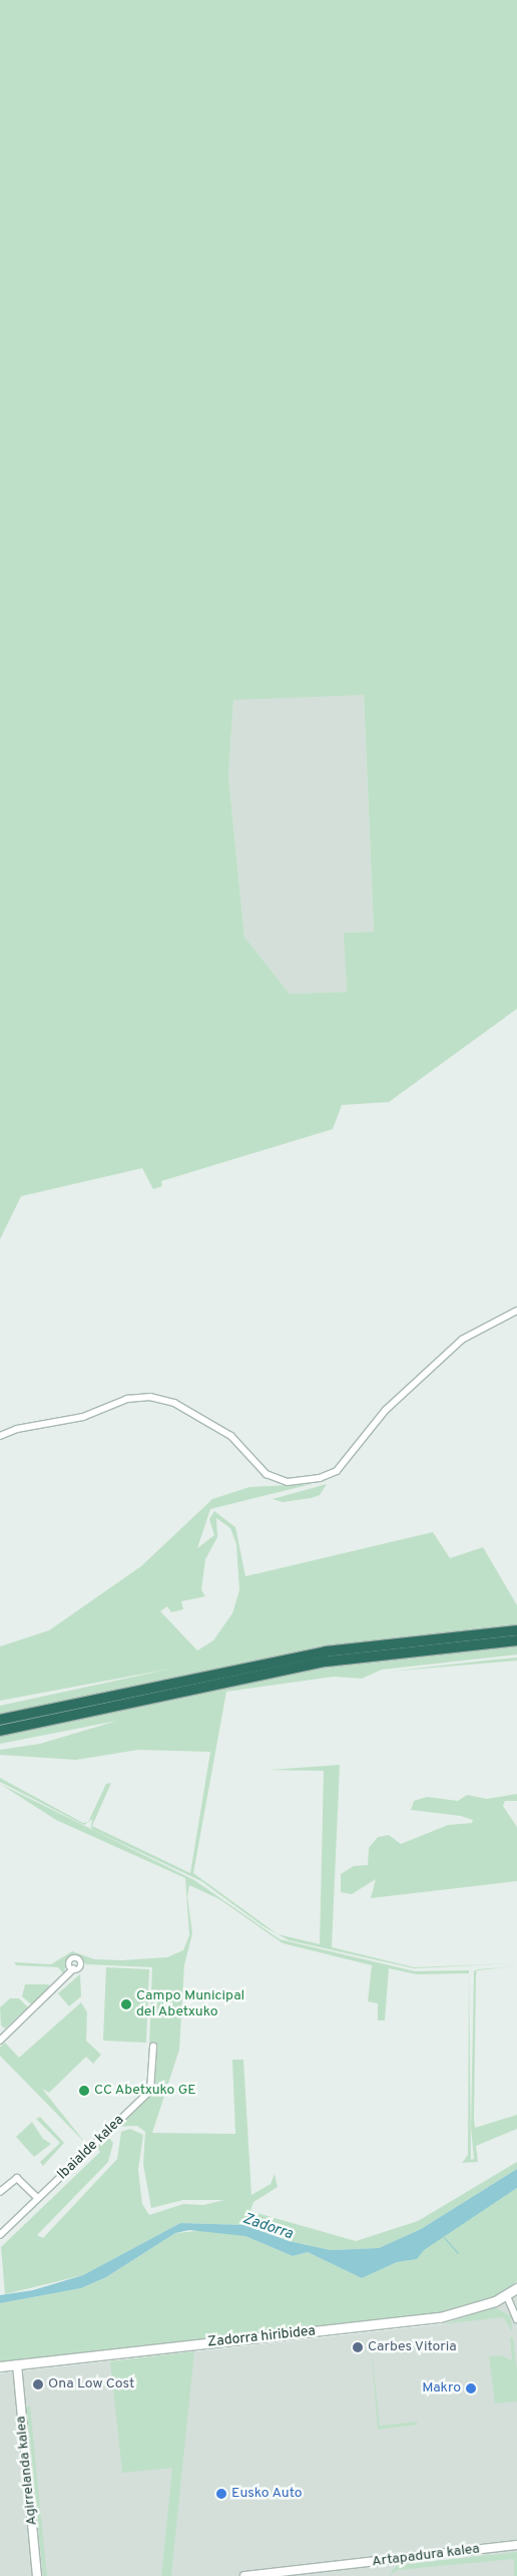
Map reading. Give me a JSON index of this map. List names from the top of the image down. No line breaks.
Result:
{"streets":{"main road":["Zadorra hiribidea"],"street":["Ibaialde kalea","Agirrelanda kalea","Artapadura kalea"]},"crossings":[["Zadorra hiribidea","Agirrelanda kalea"]],"water":["Zadorra"],"places":["Campo Municipal del Abetxuko","CC Abetxuko GE","Carbes Vitoria","Ona Low Cost","Makro","Eusko Auto"]}
